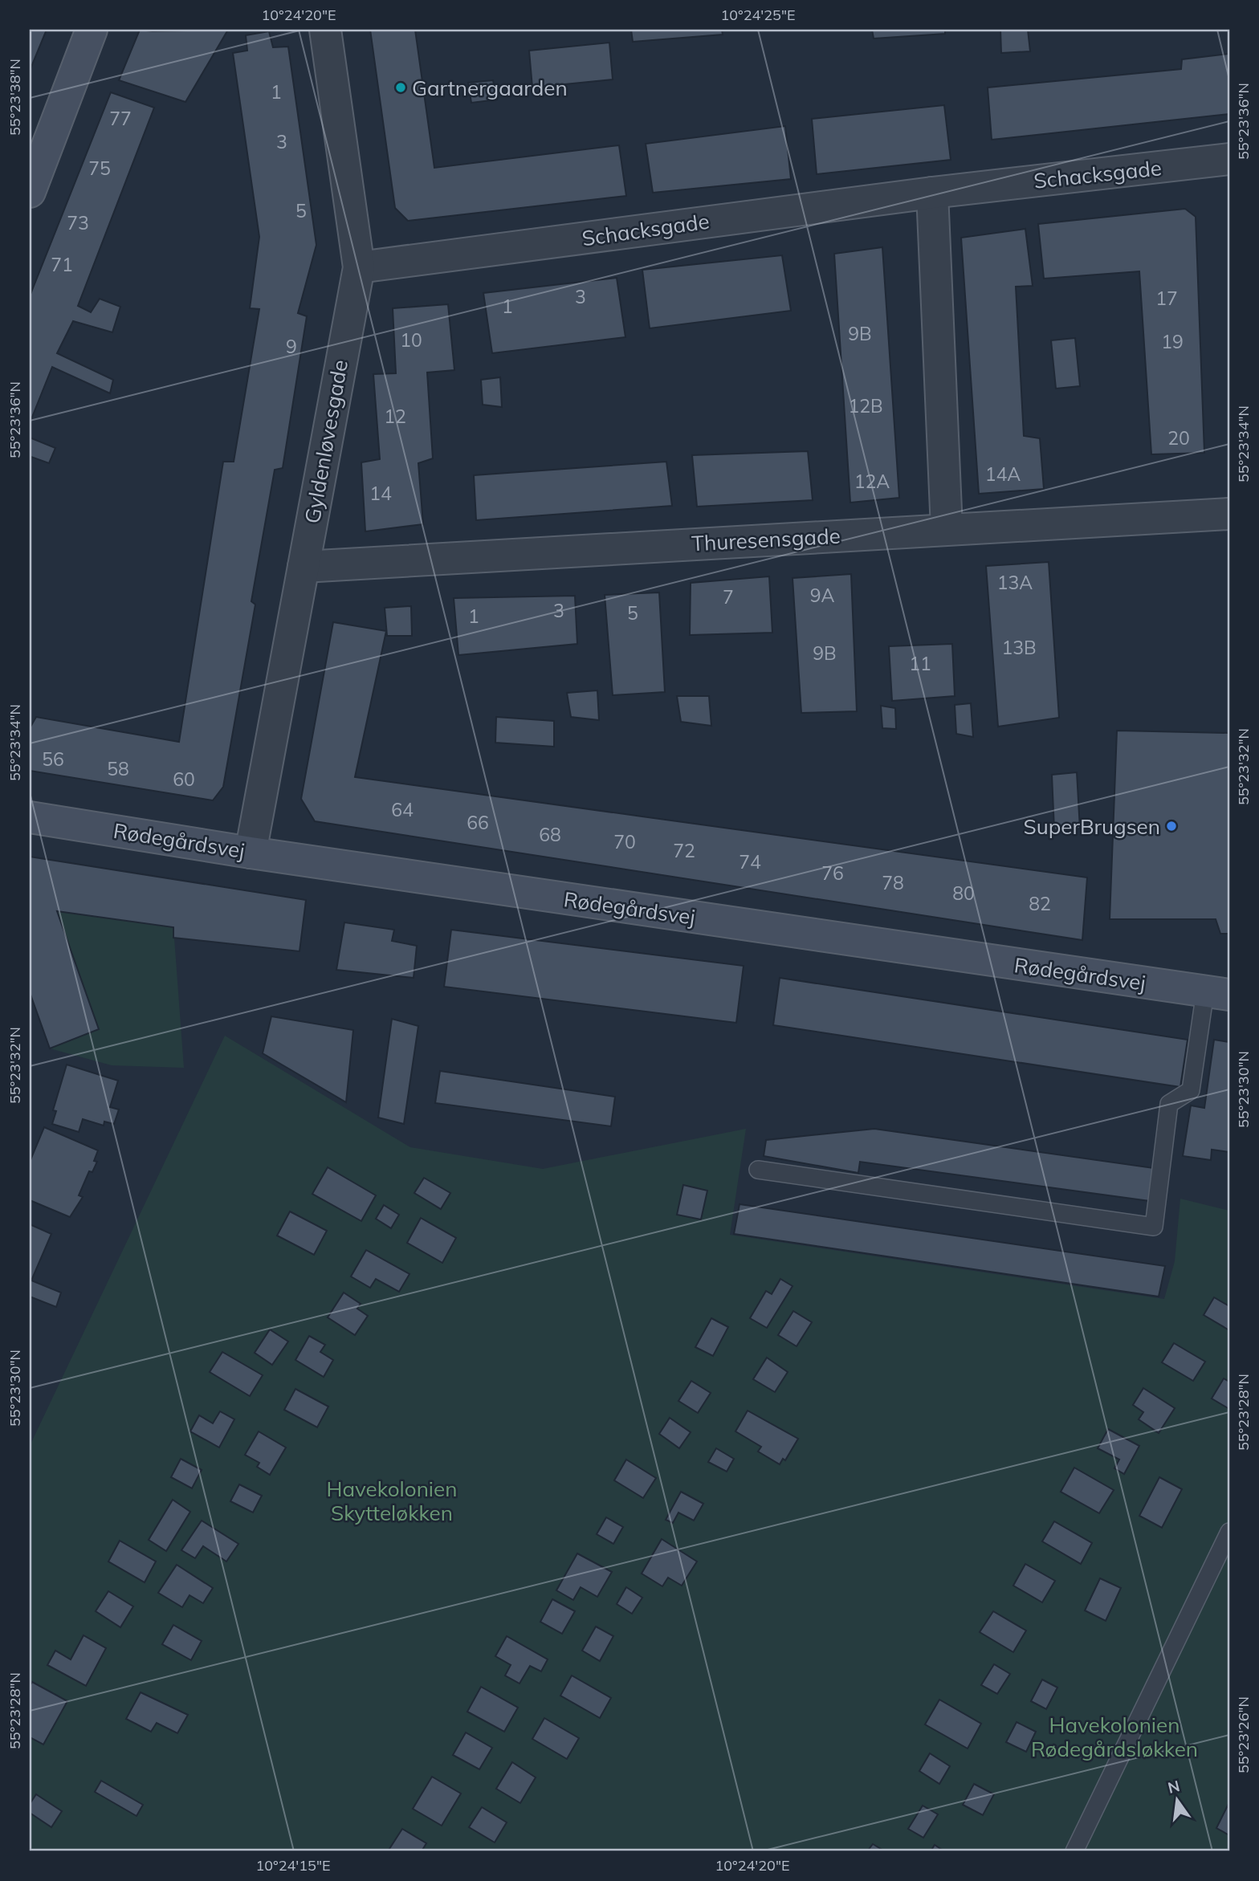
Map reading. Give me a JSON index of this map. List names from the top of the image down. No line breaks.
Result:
{"streets":{"street":["Schacksgade","Gyldenløvesgade","Thuresensgade","Rødegårdsvej"]},"crossings":[["Schacksgade","Gyldenløvesgade"],["Gyldenløvesgade","Thuresensgade"],["Gyldenløvesgade","Rødegårdsvej"]],"parks":["Havekolonien Skytteløkken","Havekolonien Rødegårdsløkken"],"places":["Gartnergaarden","SuperBrugsen"],"house_numbers":["1","77","3","75","5","73","71","3","17","1","9B","10","19","9","12B","12","20","14A","12A","14","13A","9A","7","3","5","1","13B","9B","11","56","58","60","64","66","68","70","72","74","76","78","80","82"],"north":"top","coordinates":["10°24'20\"E","10°24'25\"E","55°23'38\"N","55°23'36\"N","55°23'34\"N","55°23'32\"N","55°23'30\"N","55°23'28\"N","55°23'26\"N","10°24'15\"E"]}
